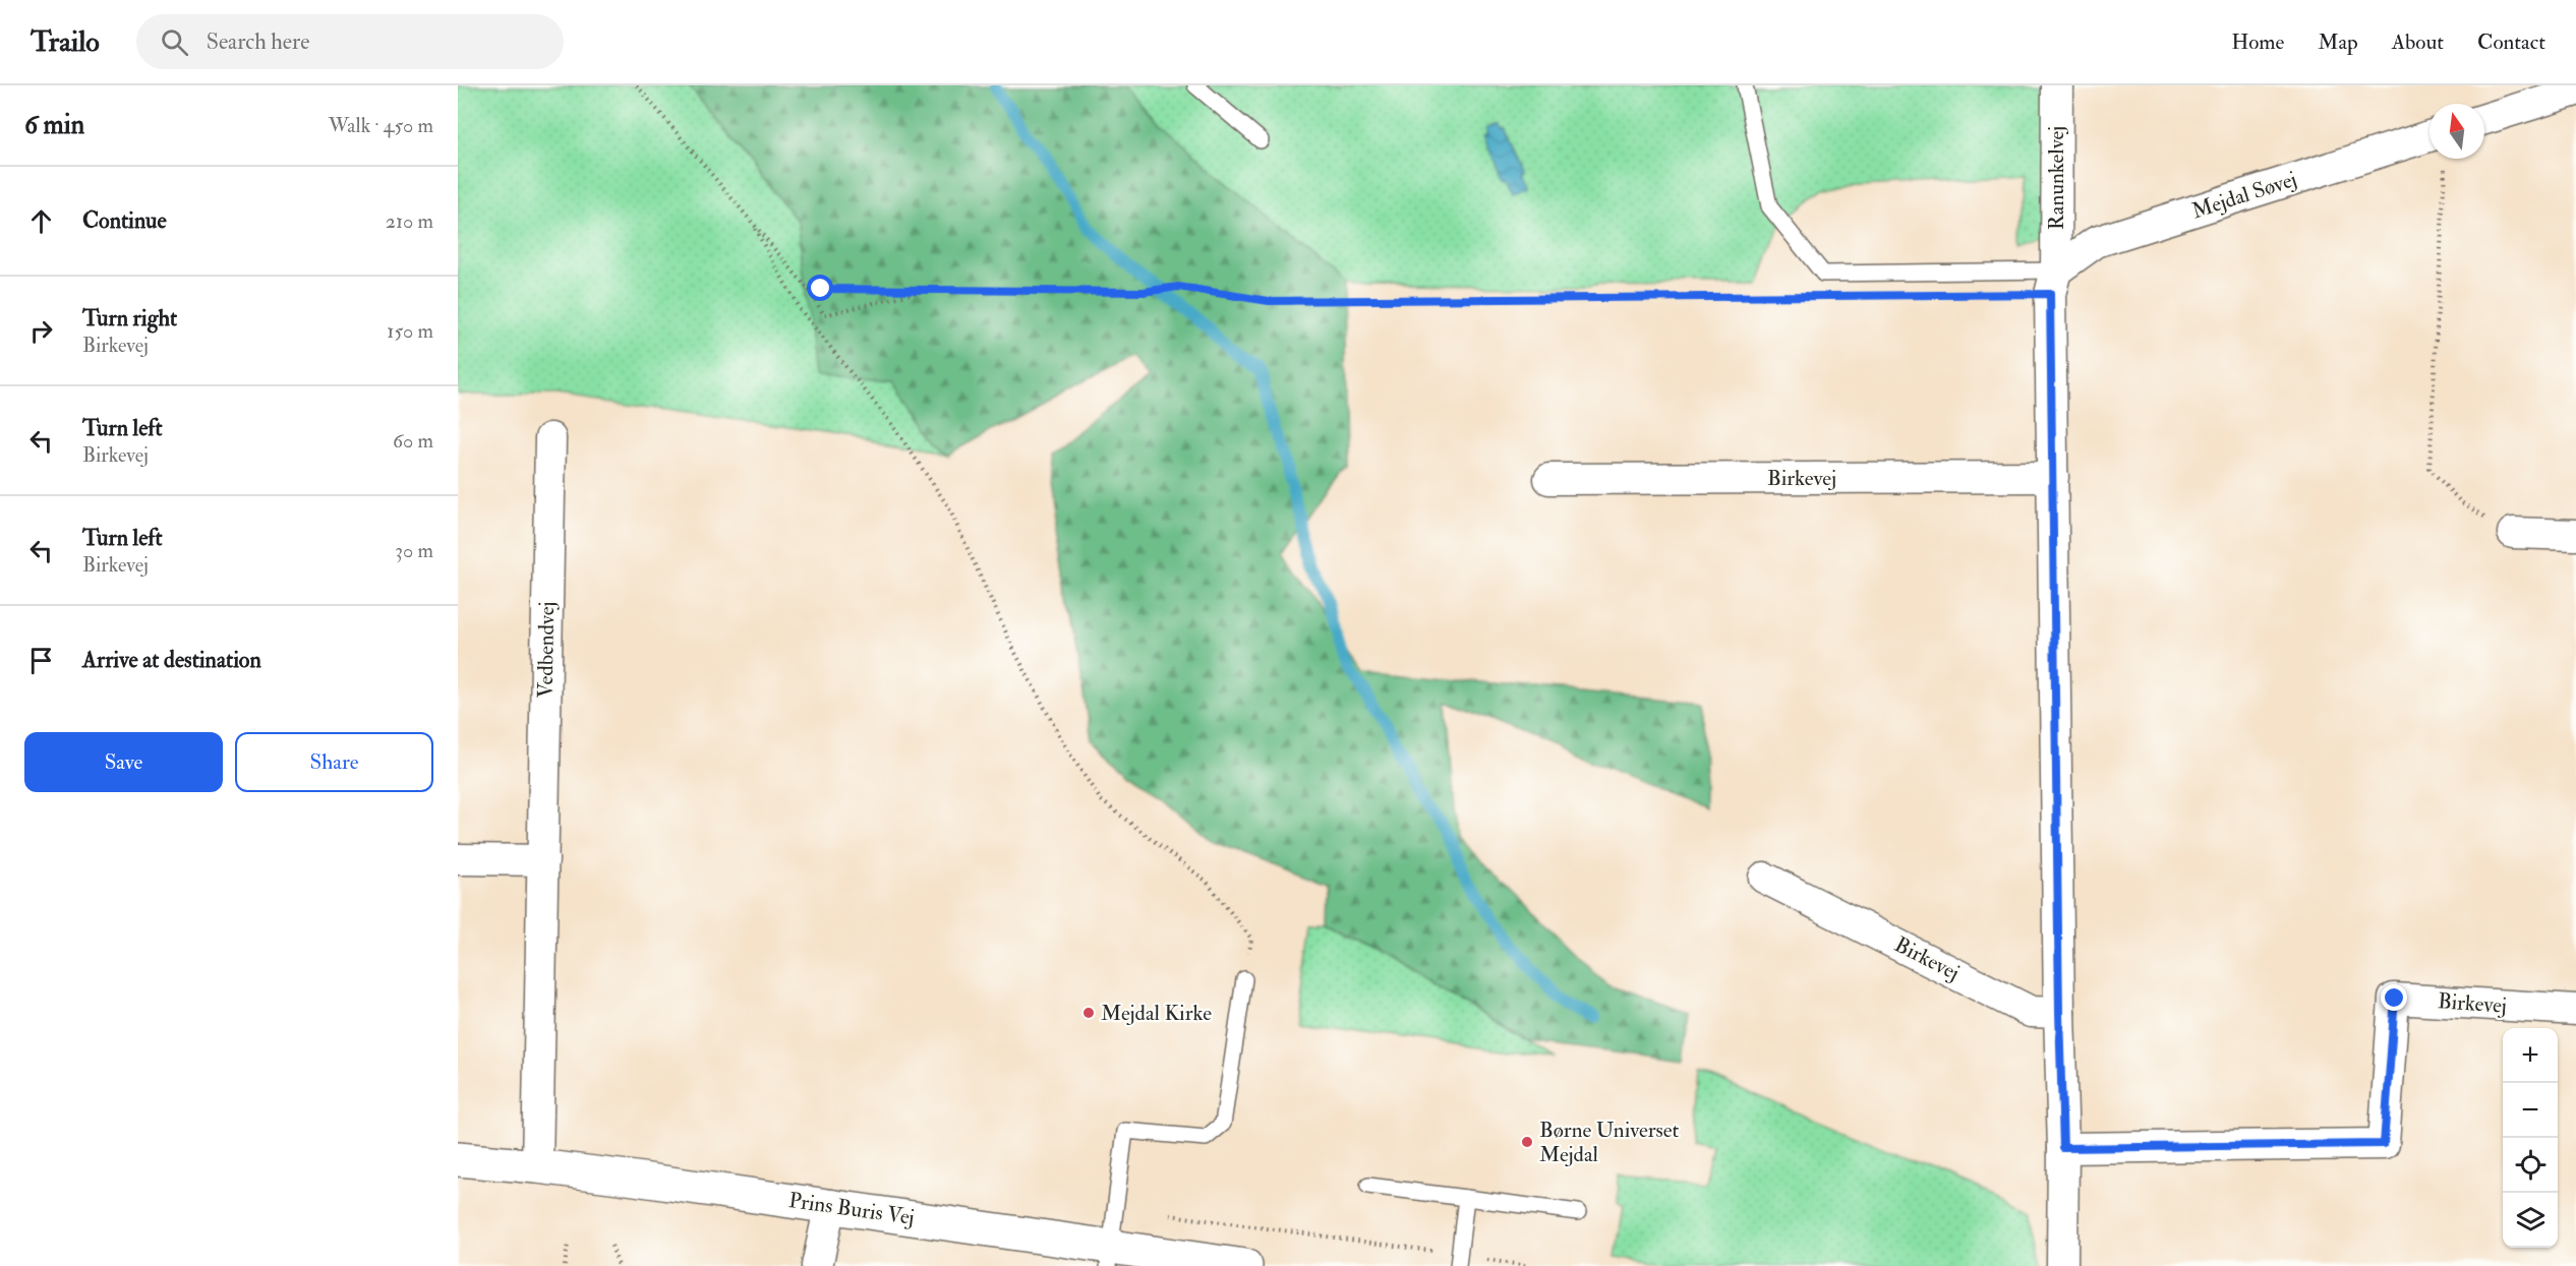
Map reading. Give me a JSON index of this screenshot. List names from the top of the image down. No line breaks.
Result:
{"streets":{"street":["Ranunkelvej","Mejdal Søvej","Birkevej","Vedbendvej","Prins Buris Vej"]},"crossings":[["Ranunkelvej","Mejdal Søvej"],["Vedbendvej","Prins Buris Vej"]],"places":["Mejdal Kirke","Børne Universet Mejdal"],"north":"top","page":{"header":"Trailo","search":"Search here","nav":["Home","Map","About","Contact"],"heading":["6 min","Walk · 450 m"],"list":[["Continue","210 m"],["Turn right","Birkevej","150 m"],["Turn left","Birkevej","60 m"],["Turn left","Birkevej","30 m"],"Arrive at destination"],"buttons":["Save","Share"],"map_buttons":["+","−"]}}
